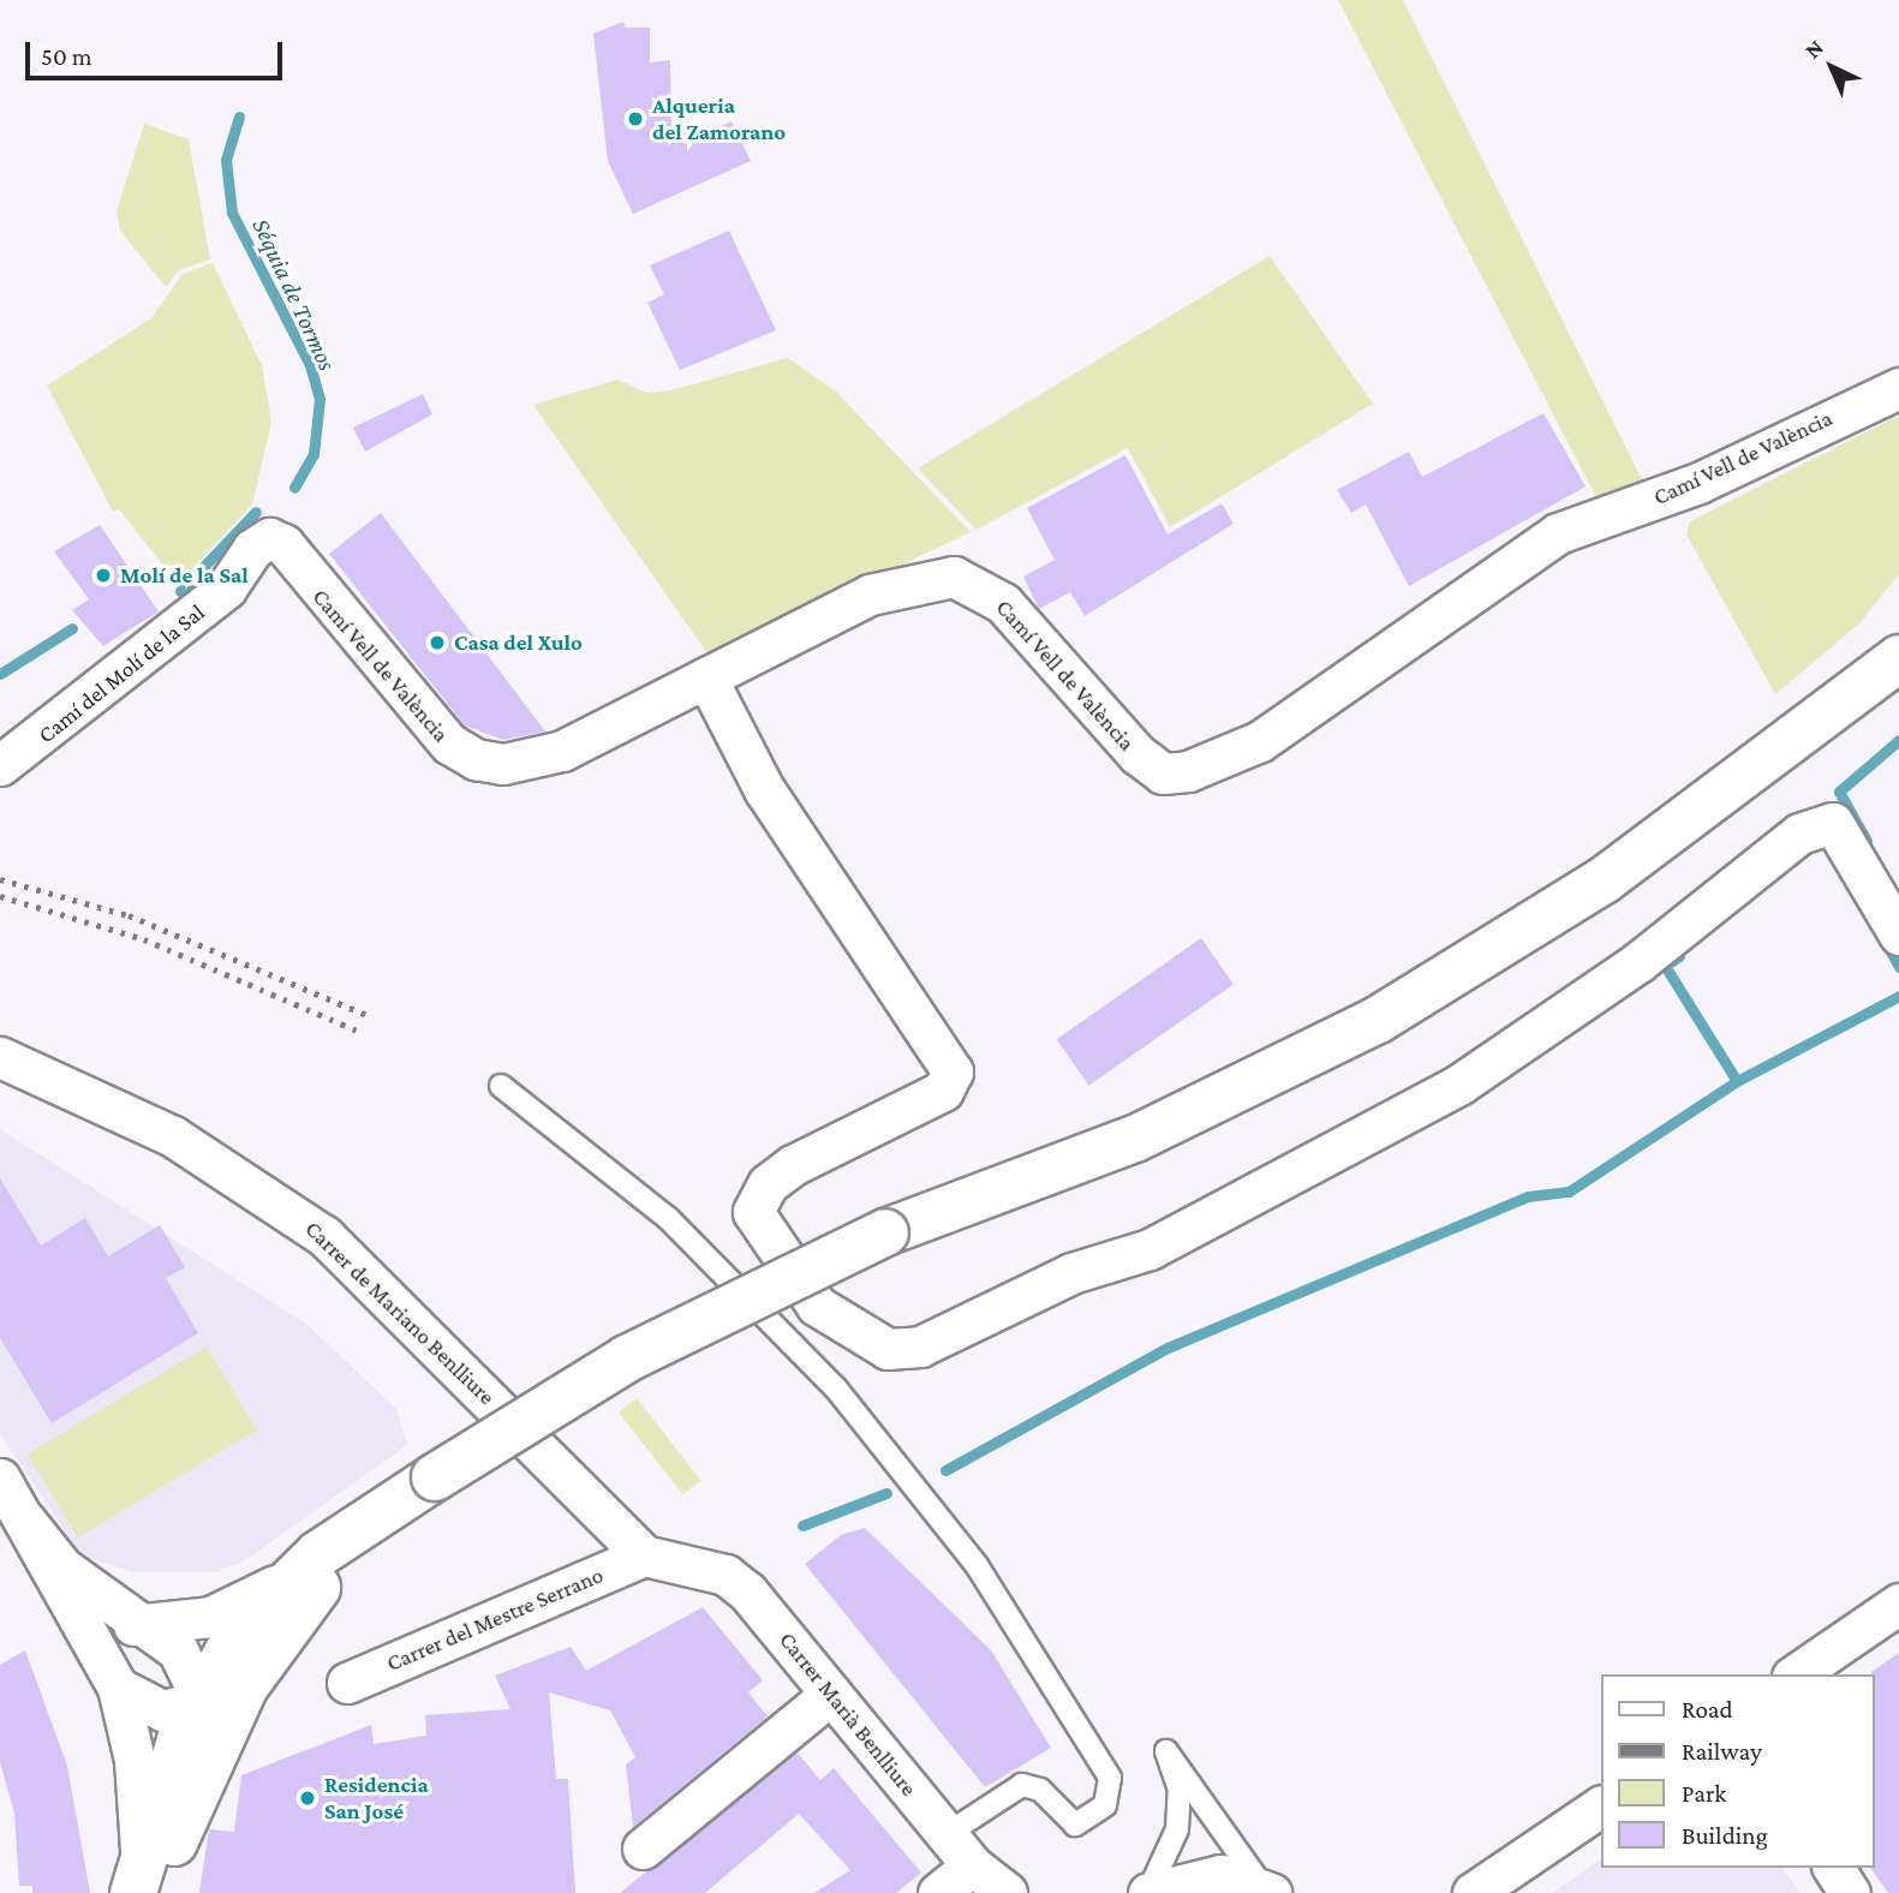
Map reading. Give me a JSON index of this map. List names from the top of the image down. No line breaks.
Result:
{"streets":{"street":["Camí Vell de València","Camí del Molí de la Sal","Carrer de Mariano Benlliure","Carrer del Mestre Serrano","Carrer Marià Benlliure"]},"crossings":[["Camí Vell de València","Camí del Molí de la Sal"],["Carrer de Mariano Benlliure","Carrer del Mestre Serrano"],["Carrer de Mariano Benlliure","Carrer Marià Benlliure"],["Carrer del Mestre Serrano","Carrer Marià Benlliure"]],"water":["Séquia de Tormos"],"places":["Alqueria del Zamorano","Molí de la Sal","Casa del Xulo","Residencia San José"],"legend":["Road","Railway","Park","Building"],"scale_bar":"50 m","north":"top left"}
